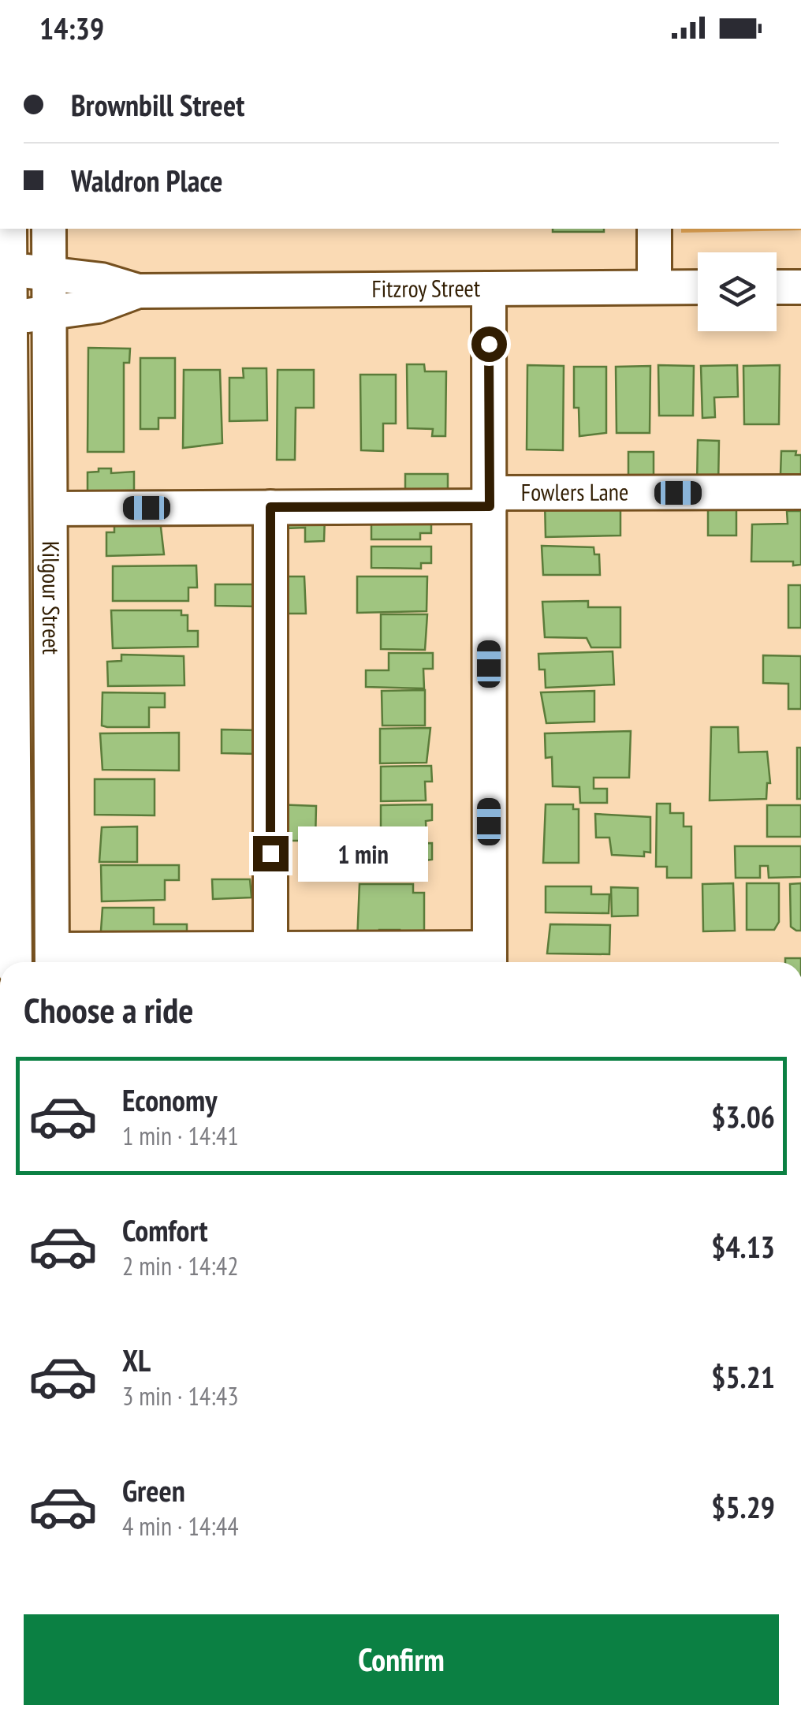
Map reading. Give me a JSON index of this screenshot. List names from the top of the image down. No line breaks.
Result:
{"streets":{"street":["Fitzroy Street","Fowlers Lane","Kilgour Street"]},"crossings":[["Fitzroy Street","Kilgour Street"],["Fowlers Lane","Kilgour Street"]],"page":{"status":"14:39","banner":["Brownbill Street","Waldron Place"],"bubble":"1 min","heading":"Choose a ride","list":[{"name":"Economy","note":"1 min · 14:41","value":"$3.06"},{"name":"Comfort","note":"2 min · 14:42","value":"$4.13"},{"name":"XL","note":"3 min · 14:43","value":"$5.21"},{"name":"Green","note":"4 min · 14:44","value":"$5.29"}],"buttons":"Confirm"}}
